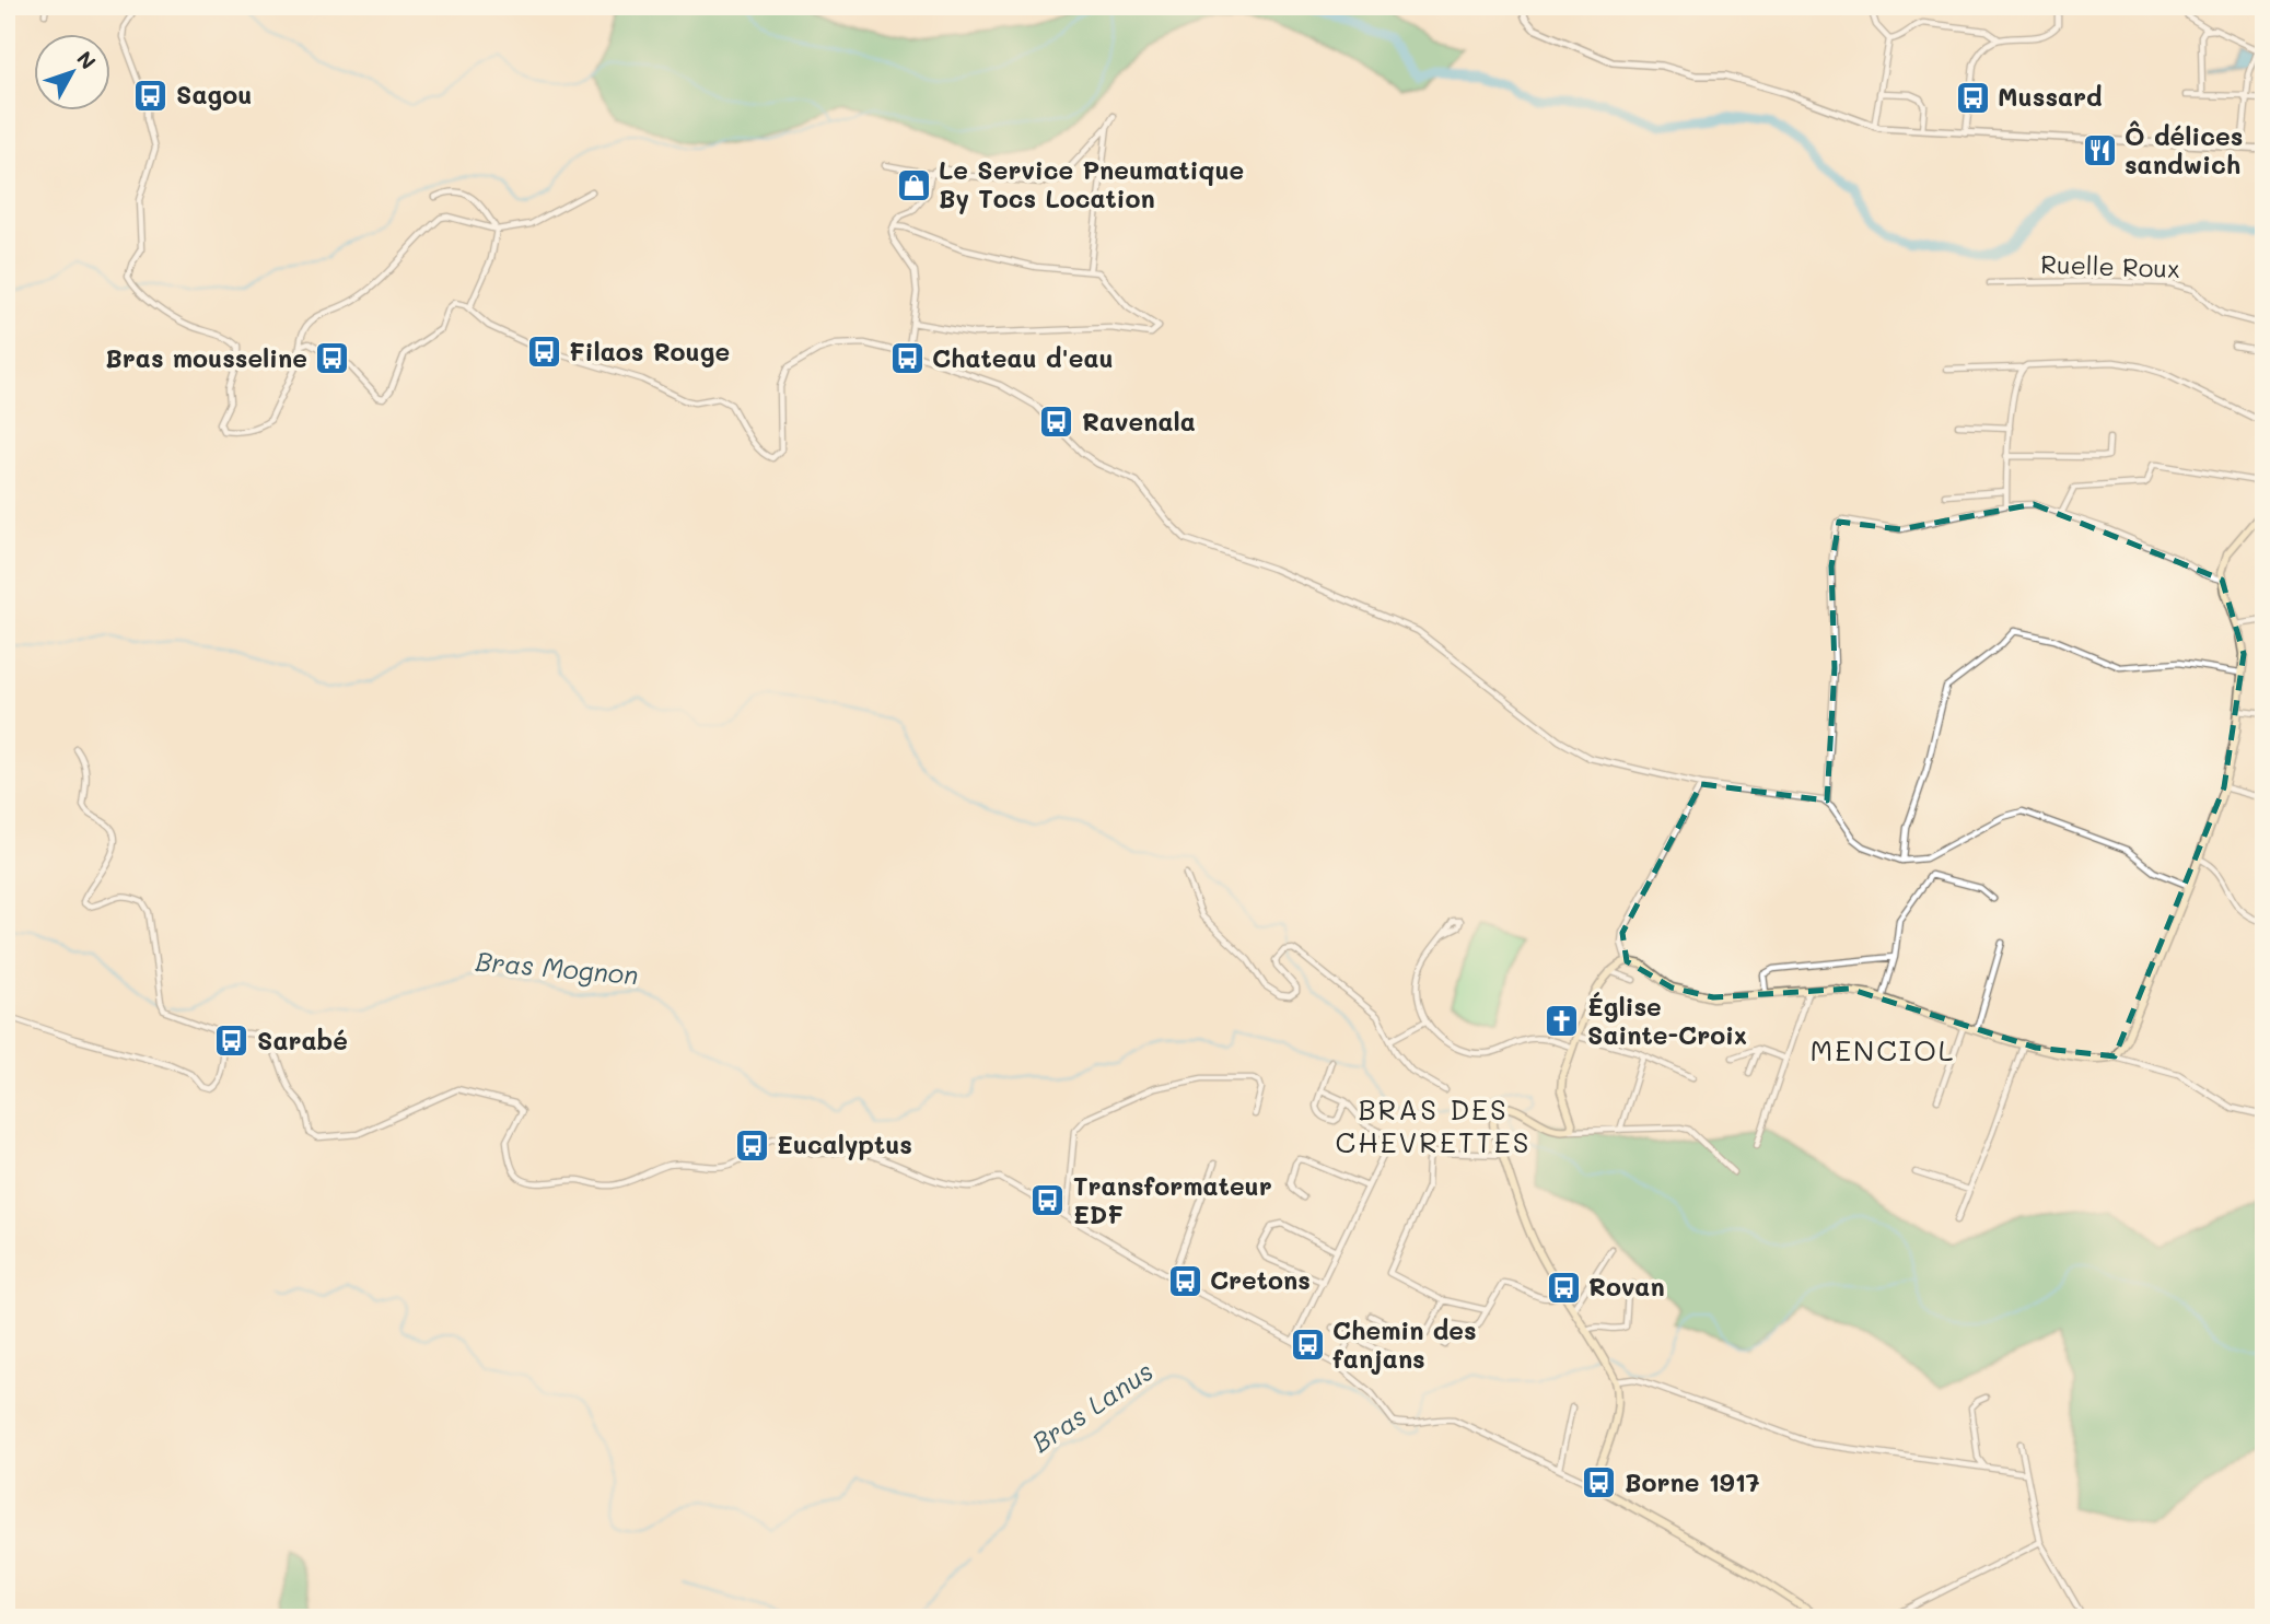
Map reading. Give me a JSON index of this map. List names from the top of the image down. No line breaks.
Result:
{"streets":{"street":["Ruelle Roux"]},"districts":["MENCIOL","BRAS DES CHEVRETTES"],"water":["Bras Mognon","Bras Lanus"],"places":{"bus stop":["Sagou","Mussard","Filaos Rouge","Bras mousseline","Chateau d'eau","Ravenala","Sarabé","Eucalyptus","Transformateur EDF","Cretons","Rovan","Chemin des fanjans","Borne 1917"],"restaurant":["Ô délices sandwich"],"shop":["Le Service Pneumatique By Tocs Location"],"church":["Église Sainte-Croix"]},"north":"top right"}
